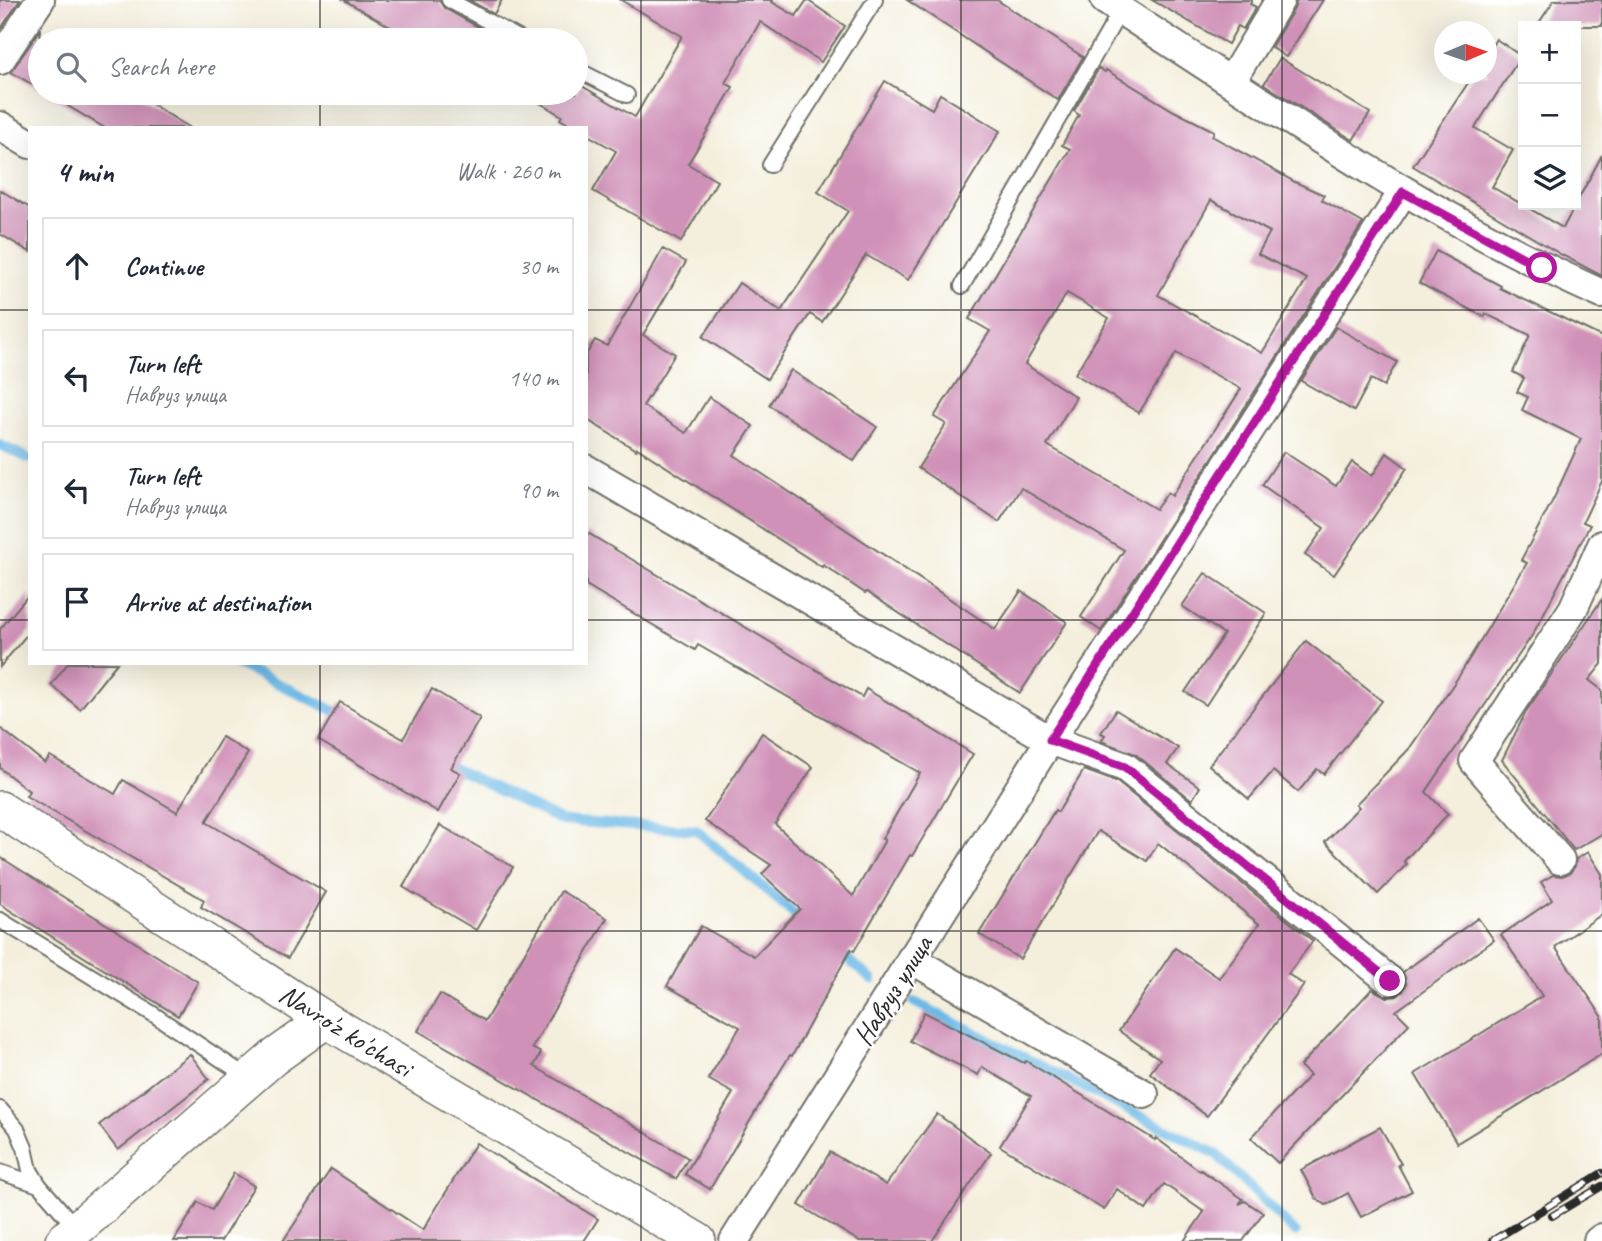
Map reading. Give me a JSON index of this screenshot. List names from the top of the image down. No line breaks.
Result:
{"streets":{"street":["Навруз улица","Navro'z ko'chasi"]},"north":"right","page":{"map_buttons":["+","−"],"search":"Search here","heading":["4 min","Walk · 260 m"],"list":[["Continue","30 m"],["Turn left","Навруз улица","140 m"],["Turn left","Навруз улица","90 m"],"Arrive at destination"]}}
